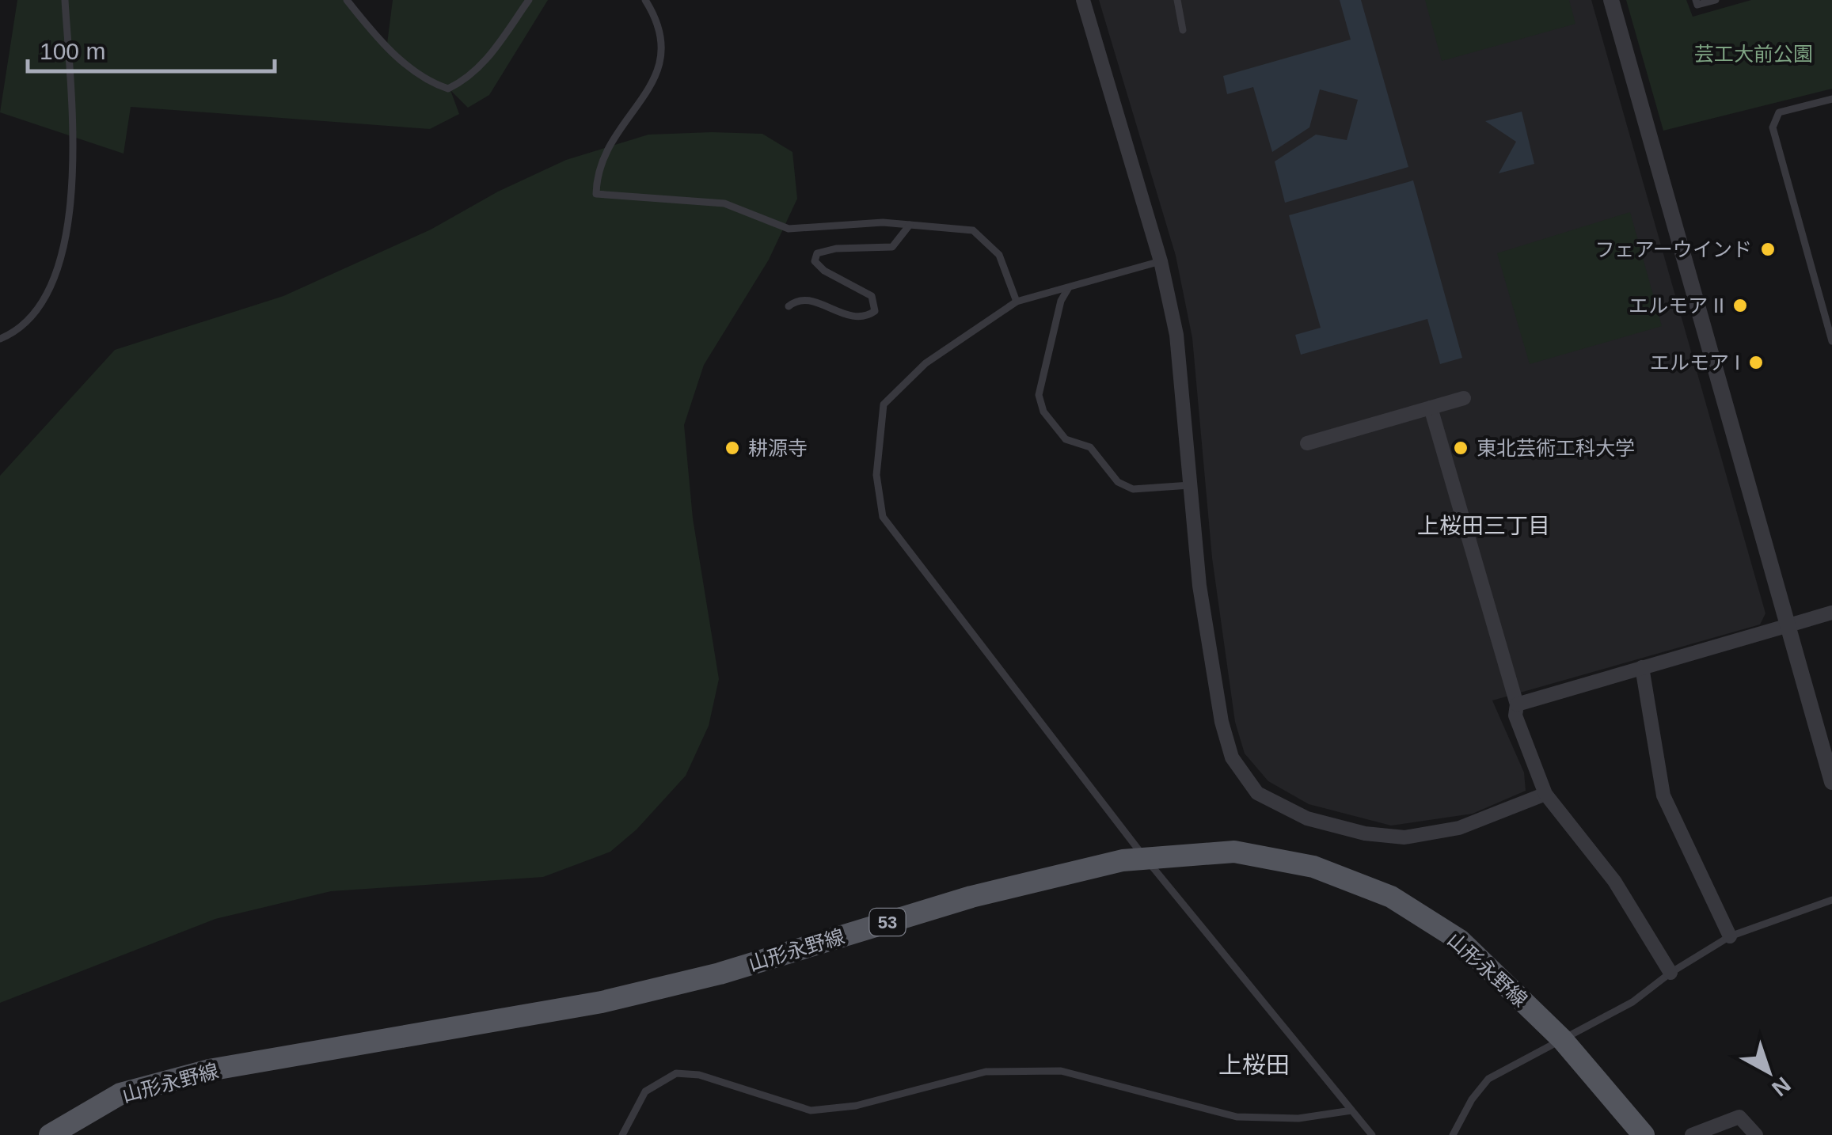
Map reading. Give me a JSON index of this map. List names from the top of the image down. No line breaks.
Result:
{"streets":{"main road":["53","山形永野線"]},"districts":["上桜田三丁目","上桜田"],"parks":["芸工大前公園"],"places":["フェアーウインド","エルモア II","エルモア I","耕源寺","東北芸術工科大学"],"scale_bar":"100 m","north":"bottom right"}
